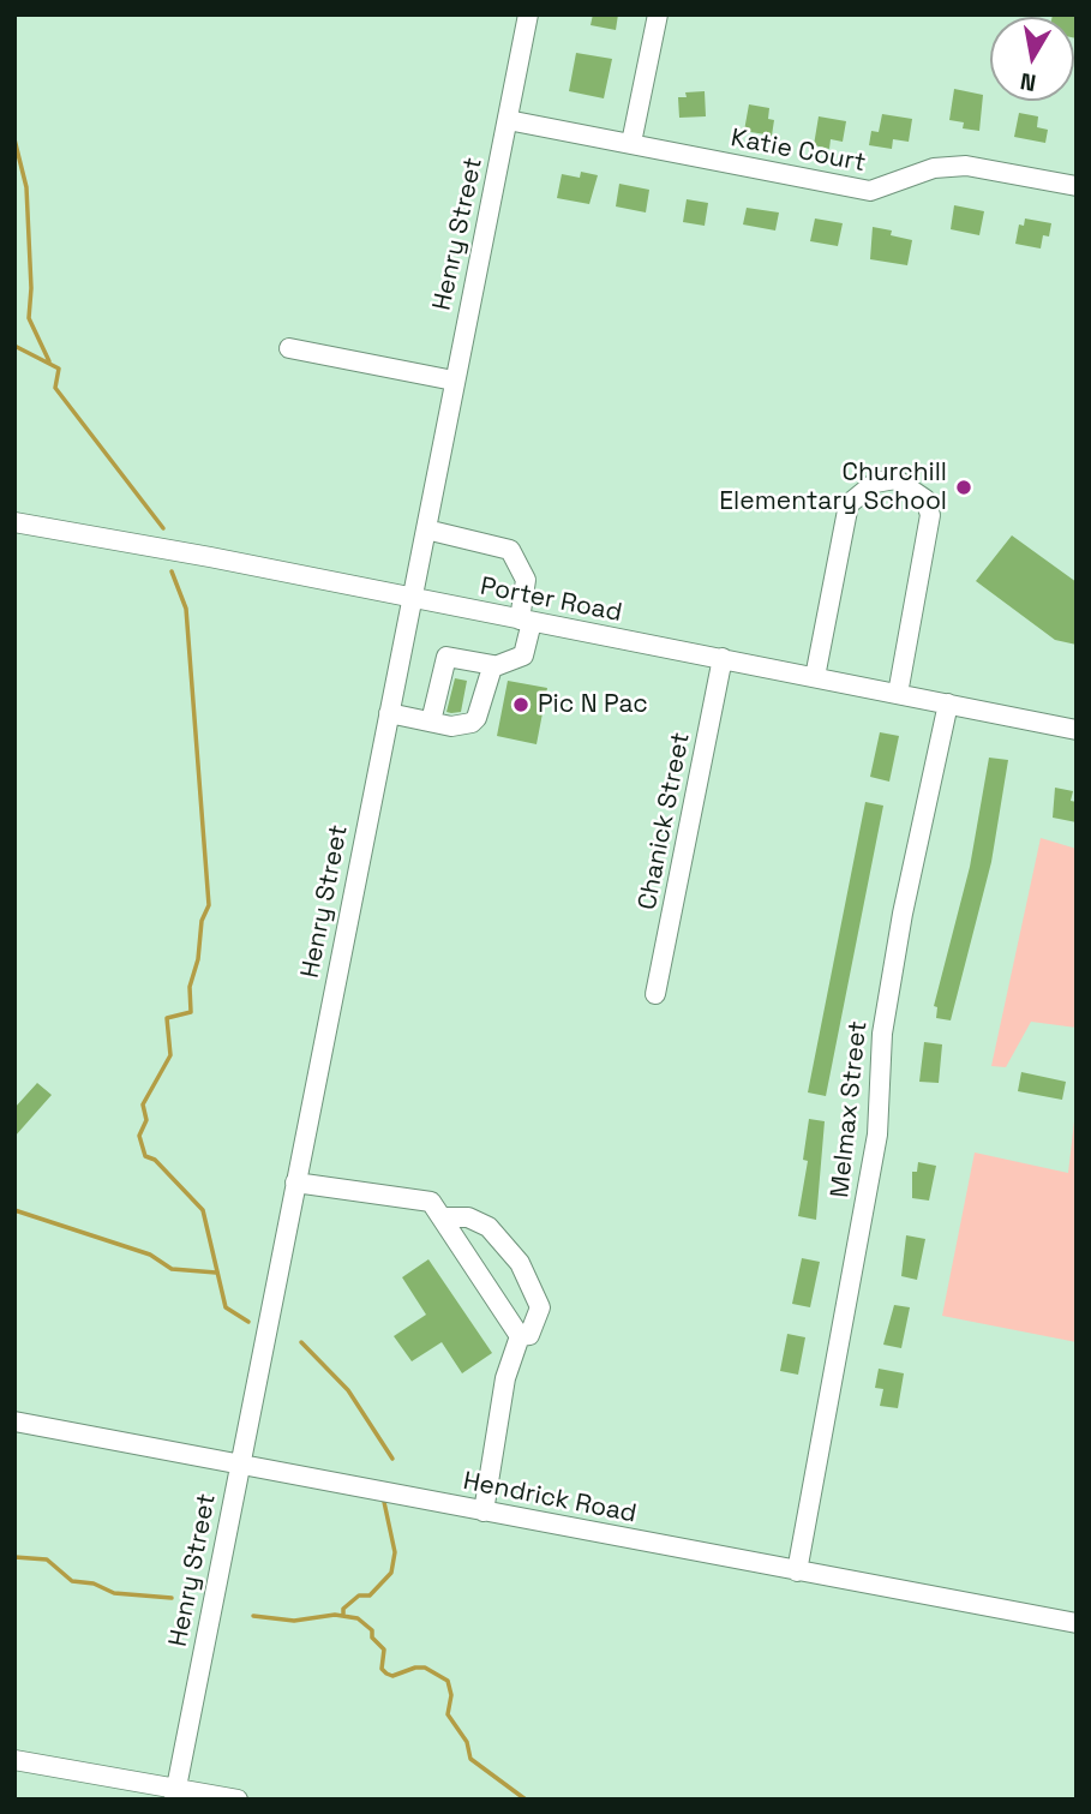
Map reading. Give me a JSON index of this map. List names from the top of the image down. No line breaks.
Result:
{"streets":{"street":["Katie Court","Henry Street","Porter Road","Chanick Street","Melmax Street","Hendrick Road"]},"crossings":[["Katie Court","Henry Street"],["Henry Street","Porter Road"],["Henry Street","Hendrick Road"],["Porter Road","Chanick Street"],["Porter Road","Melmax Street"],["Melmax Street","Hendrick Road"]],"places":["Churchill Elementary School","Pic N Pac"],"north":"bottom"}
